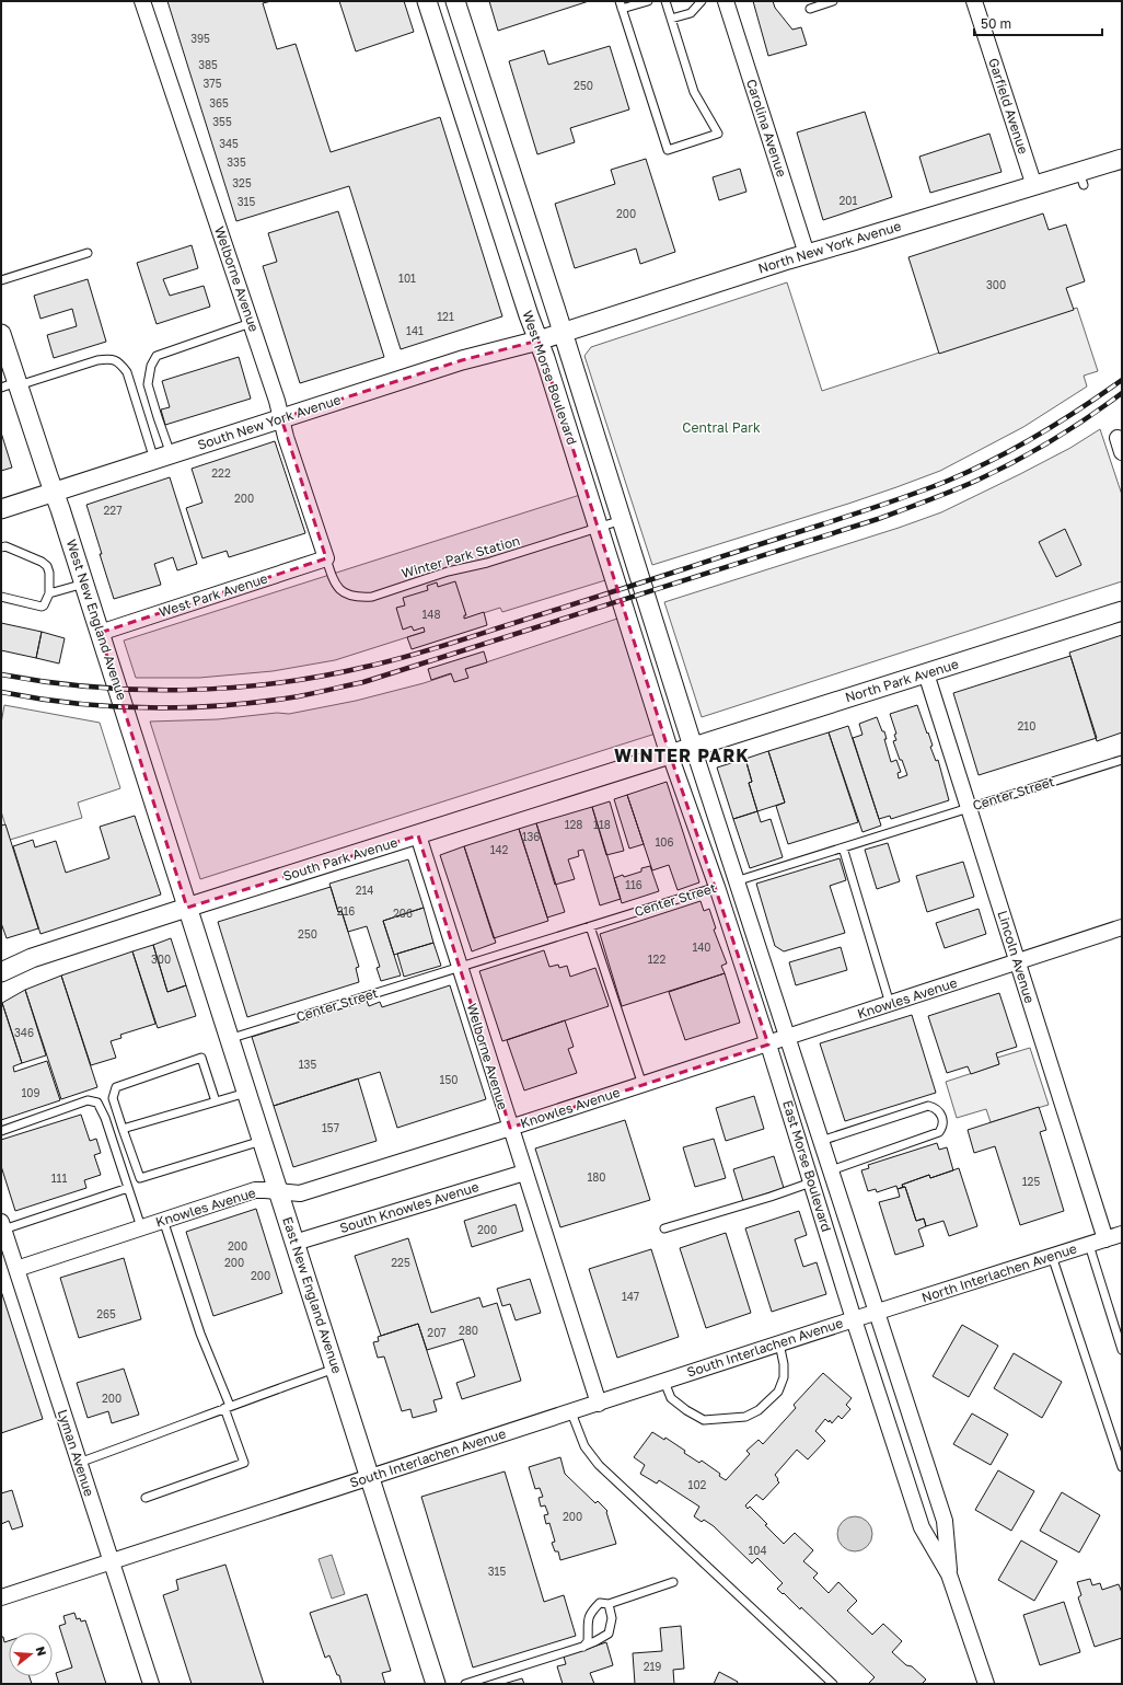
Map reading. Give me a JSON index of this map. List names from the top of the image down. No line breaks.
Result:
{"streets":{"street":["Garfield Avenue","Carolina Avenue","North New York Avenue","Welborne Avenue","West Morse Boulevard","South New York Avenue","West Park Avenue","West New England Avenue","North Park Avenue","Center Street","South Park Avenue","Lincoln Avenue","Knowles Avenue","East Morse Boulevard","South Knowles Avenue","North Interlachen Avenue","East New England Avenue","South Interlachen Avenue","Lyman Avenue"],"lane":["Winter Park Station"]},"crossings":[["Garfield Avenue","North New York Avenue"],["Carolina Avenue","North New York Avenue"],["North New York Avenue","West Morse Boulevard"],["North New York Avenue","South New York Avenue"],["Welborne Avenue","South New York Avenue"],["Welborne Avenue","Winter Park Station"],["Welborne Avenue","West Park Avenue"],["Welborne Avenue","Center Street"],["Welborne Avenue","South Park Avenue"],["Welborne Avenue","Knowles Avenue"],["Welborne Avenue","South Knowles Avenue"],["Welborne Avenue","South Interlachen Avenue"],["West Morse Boulevard","South New York Avenue"],["West Morse Boulevard","Winter Park Station"],["West Morse Boulevard","North Park Avenue"],["West Morse Boulevard","South Park Avenue"],["West Morse Boulevard","East Morse Boulevard"],["South New York Avenue","West New England Avenue"],["Winter Park Station","West Park Avenue"],["West Park Avenue","West New England Avenue"],["West New England Avenue","South Park Avenue"],["West New England Avenue","East New England Avenue"],["North Park Avenue","South Park Avenue"],["North Park Avenue","Lincoln Avenue"],["North Park Avenue","East Morse Boulevard"],["Center Street","Lincoln Avenue"],["Center Street","East Morse Boulevard"],["Center Street","East New England Avenue"],["South Park Avenue","East Morse Boulevard"],["South Park Avenue","East New England Avenue"],["Lincoln Avenue","Knowles Avenue"],["Lincoln Avenue","North Interlachen Avenue"],["Knowles Avenue","East Morse Boulevard"],["Knowles Avenue","East New England Avenue"],["Knowles Avenue","Lyman Avenue"],["East Morse Boulevard","North Interlachen Avenue"],["East Morse Boulevard","South Interlachen Avenue"],["South Knowles Avenue","East New England Avenue"],["North Interlachen Avenue","South Interlachen Avenue"],["East New England Avenue","South Interlachen Avenue"],["South Interlachen Avenue","Lyman Avenue"]],"districts":["WINTER PARK"],"parks":["Central Park"],"house_numbers":["395","385","375","250","365","355","345","335","325","201","315","200","101","300","121","141","222","200","227","148","210","128","118","136","106","142","116","214","216","206","250","140","300","122","346","135","150","109","157","180","111","125","200","200","200","225","200","147","265","280","207","200","102","200","104","315","219"],"scale_bar":"50 m","north":"right"}
